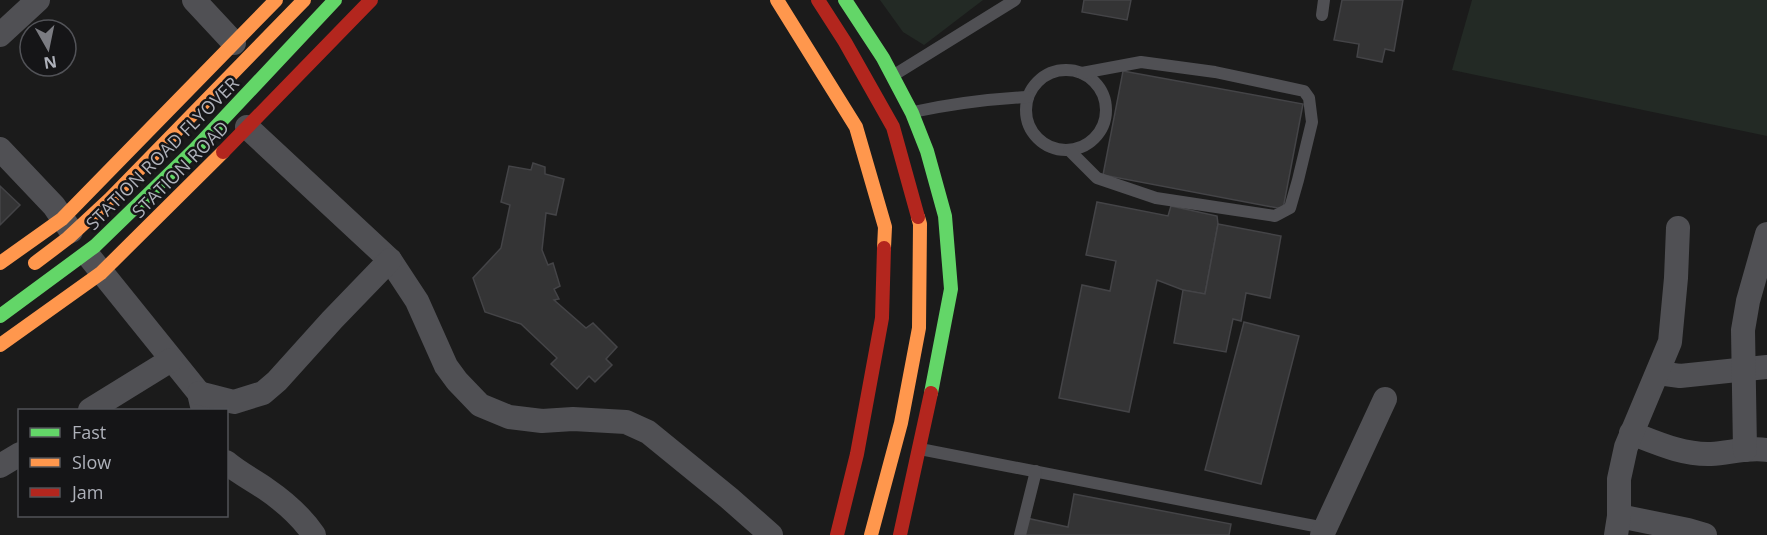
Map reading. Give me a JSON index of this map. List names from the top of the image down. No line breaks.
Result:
{"streets":{"main road":["STATION ROAD FLYOVER","STATION ROAD"]},"legend":["Fast","Slow","Jam"],"north":"bottom"}
